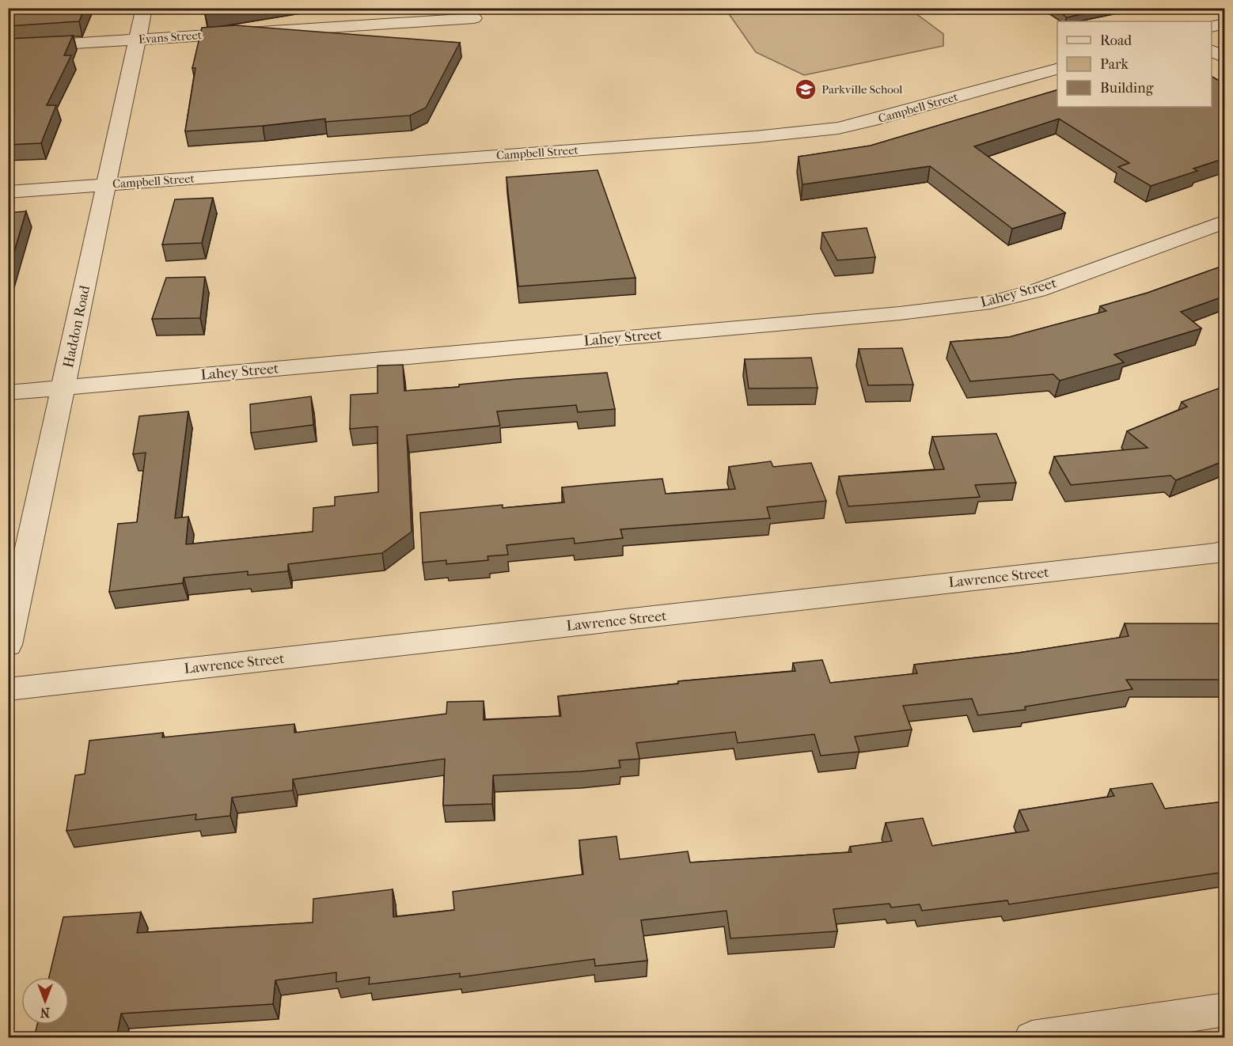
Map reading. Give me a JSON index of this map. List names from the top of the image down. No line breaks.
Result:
{"streets":{"street":["Evans Street","Campbell Street","Lahey Street","Haddon Road","Lawrence Street"]},"crossings":[["Evans Street","Haddon Road"],["Campbell Street","Haddon Road"],["Lahey Street","Haddon Road"]],"places":{"school or university":["Parkville School"]},"legend":["Road","Park","Building"],"north":"bottom"}
